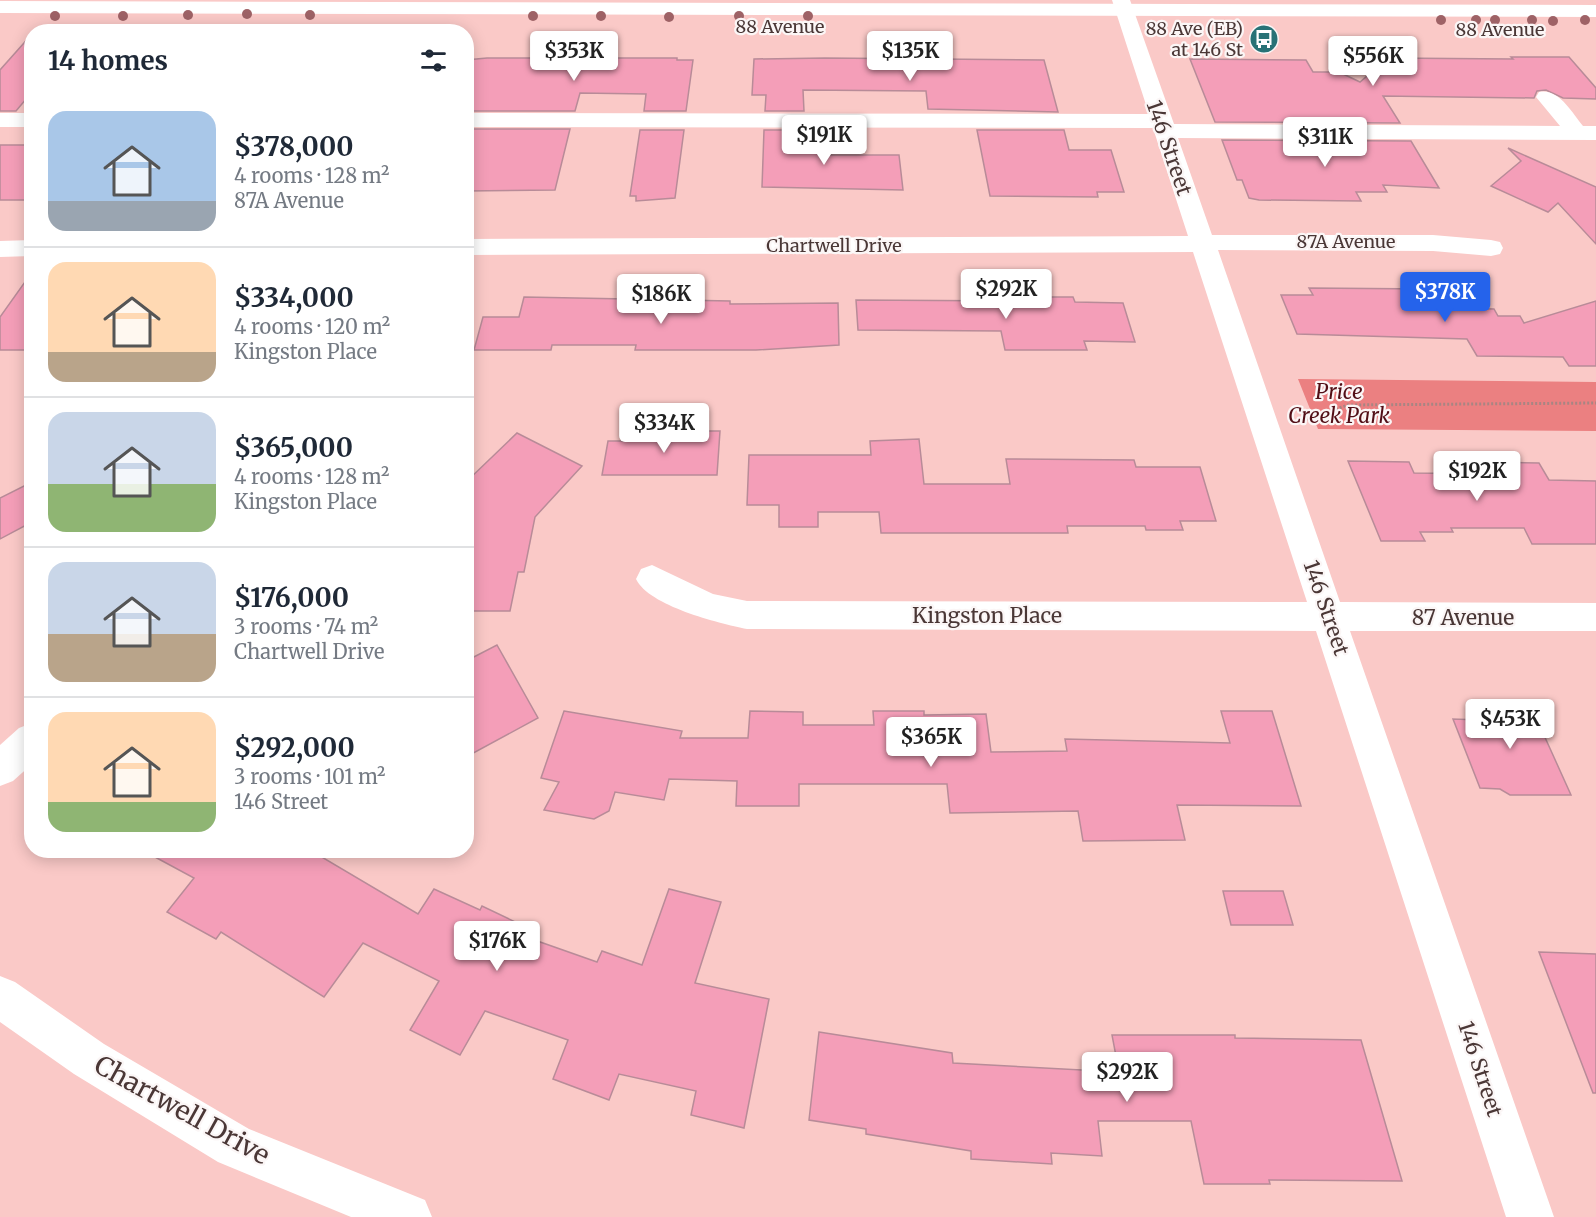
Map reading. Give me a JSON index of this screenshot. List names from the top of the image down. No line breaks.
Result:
{"streets":{"main road":["88 Avenue","146 Street","87A Avenue","Chartwell Drive","Kingston Place","87 Avenue"]},"crossings":[["88 Avenue","146 Street"],["146 Street","87A Avenue"],["146 Street","Chartwell Drive"],["146 Street","Kingston Place"],["146 Street","87 Avenue"],["87A Avenue","Chartwell Drive"],["Kingston Place","87 Avenue"]],"parks":["Price Creek Park"],"places":{"bus stop":["88 Ave (EB) at 146 St"]},"page":{"heading":"14 homes","price":["$353K","$135K","$556K","$191K","$311K","$292K","$378K","$186K","$334K","$192K","$453K","$365K","$176K","$292K"],"list":[{"name":"$378,000","note":"4 rooms · 128 m² · 87A Avenue"},{"name":"$334,000","note":"4 rooms · 120 m² · Kingston Place"},{"name":"$365,000","note":"4 rooms · 128 m² · Kingston Place"},{"name":"$176,000","note":"3 rooms · 74 m² · Chartwell Drive"},{"name":"$292,000","note":"3 rooms · 101 m² · 146 Street"}]}}
